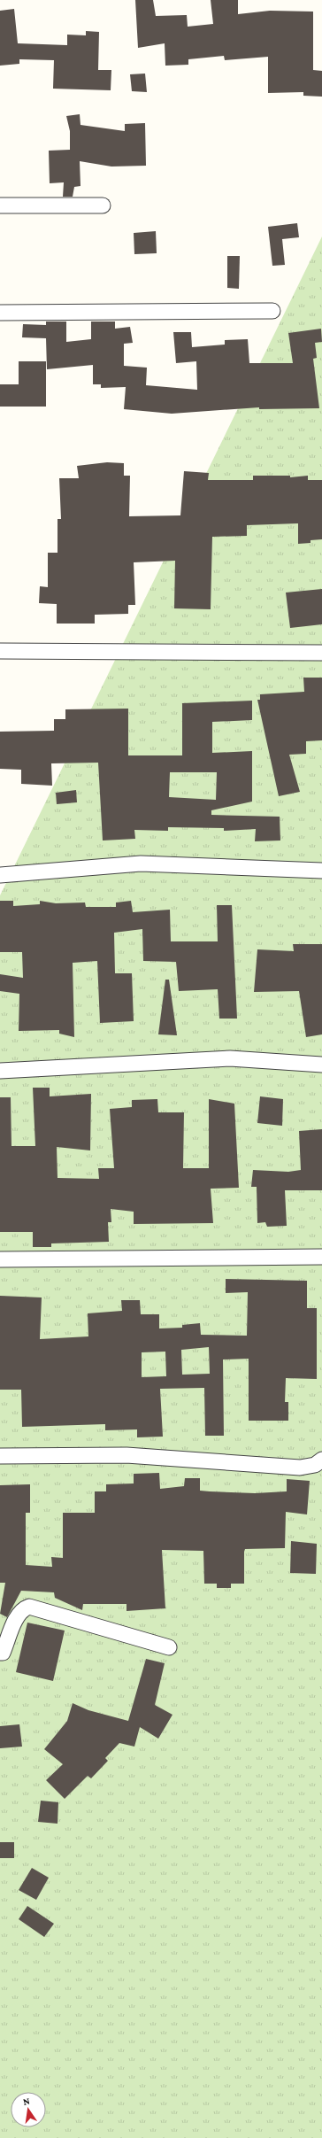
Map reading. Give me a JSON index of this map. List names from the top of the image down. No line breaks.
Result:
{"north":"top"}
